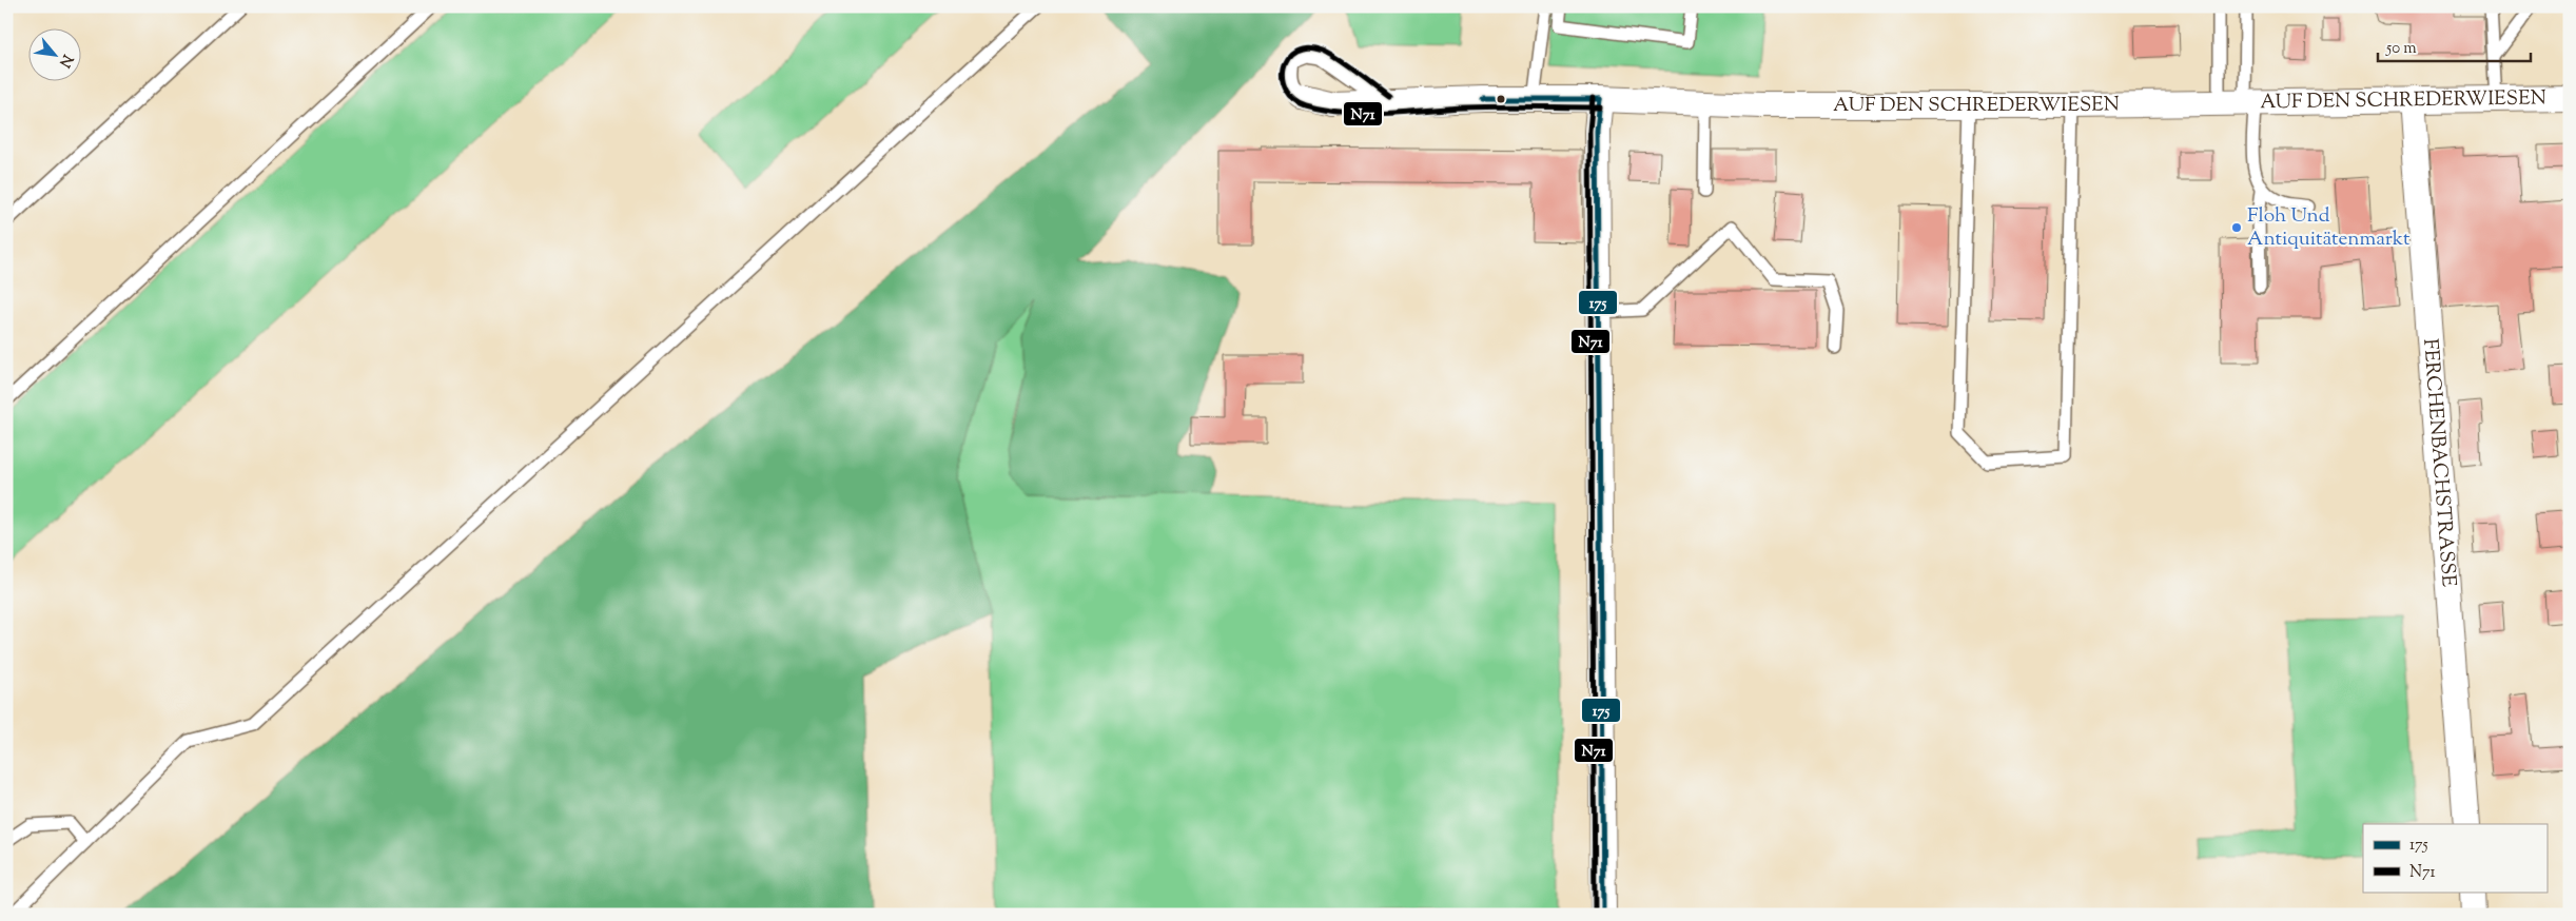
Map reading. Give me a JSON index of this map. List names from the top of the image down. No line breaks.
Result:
{"streets":{"street":["AUF DEN SCHREDERWIESEN","FERCHENBACHSTRASSE"]},"crossings":[["AUF DEN SCHREDERWIESEN","FERCHENBACHSTRASSE"]],"places":["Floh Und Antiquitätenmarkt"],"lines":["transit line N71","transit line 175"],"legend":["175","N71"],"scale_bar":"50 m","north":"bottom right"}
